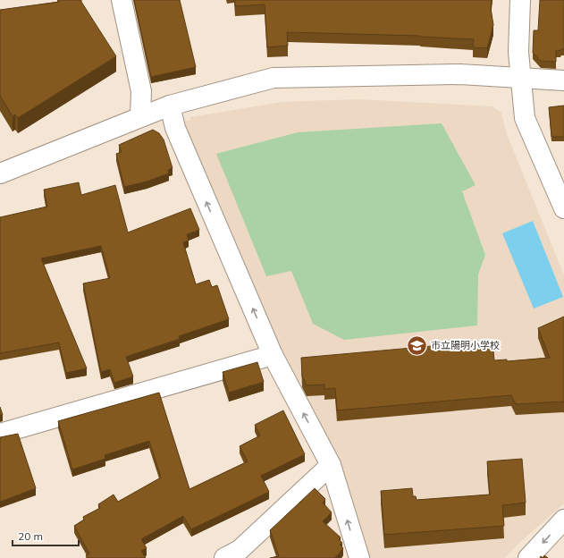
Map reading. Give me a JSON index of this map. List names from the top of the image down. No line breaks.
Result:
{"places":{"school or university":["市立陽明小学校"]},"scale_bar":"20 m"}
